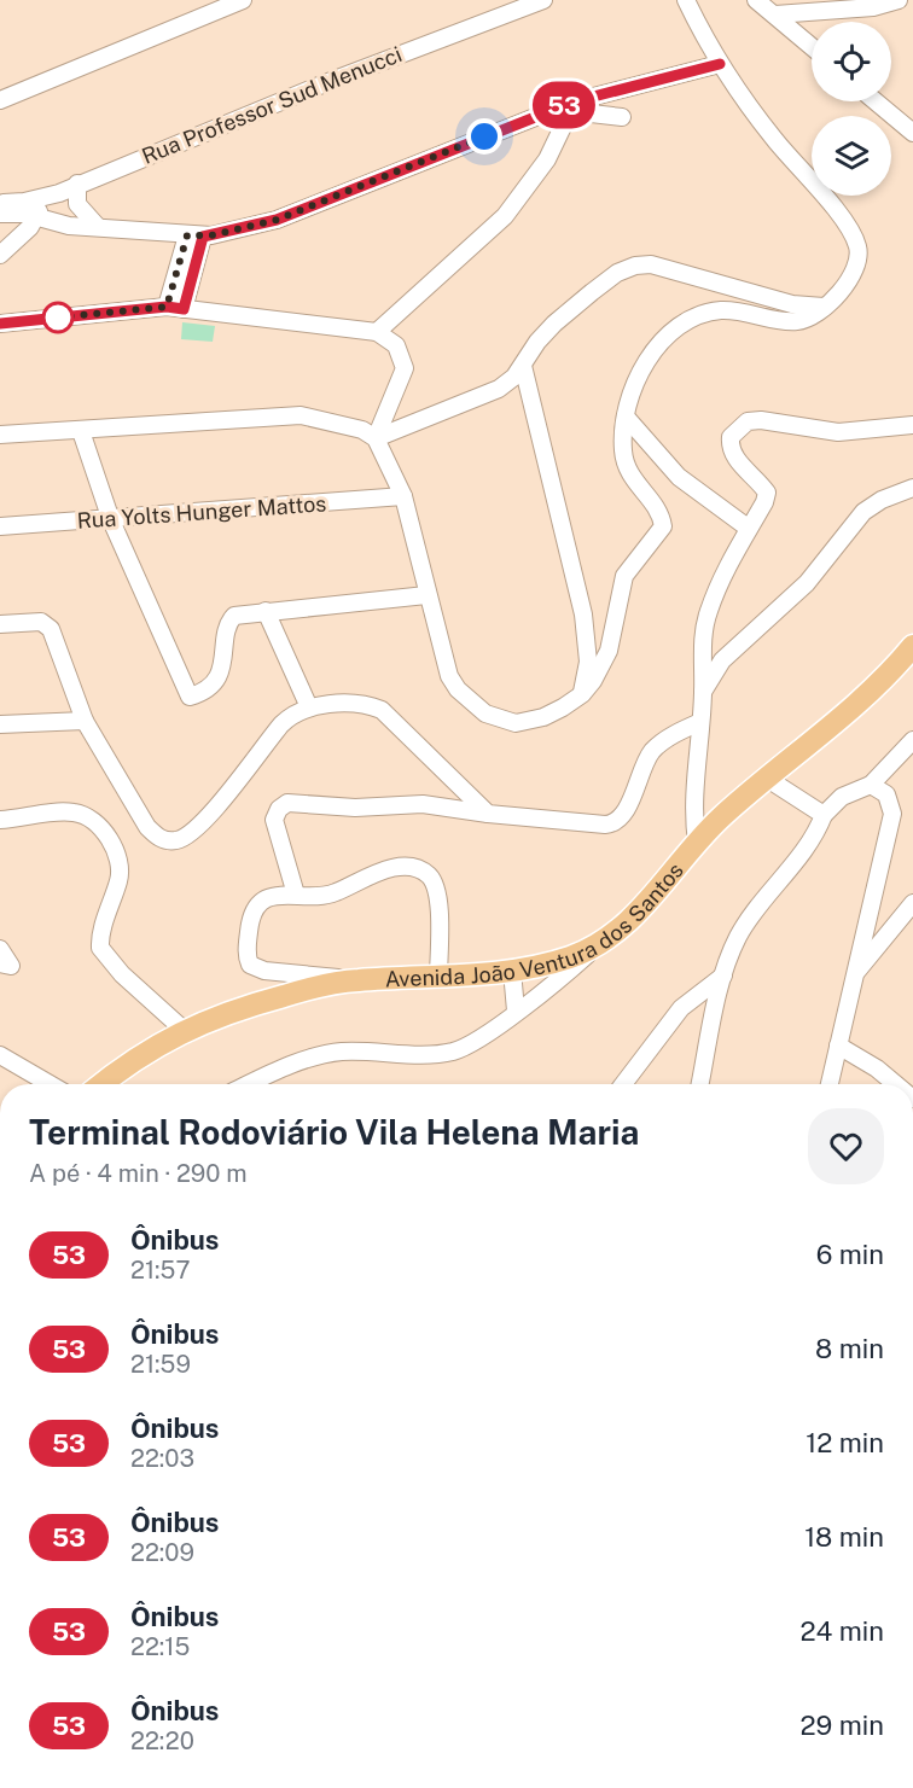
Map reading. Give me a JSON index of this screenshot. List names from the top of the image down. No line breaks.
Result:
{"streets":{"main road":["Avenida João Ventura dos Santos"],"street":["Rua Professor Sud Menucci","Rua Yolts Hunger Mattos"]},"lines":["bus line 53"],"page":{"on_map":"53","heading":["Terminal Rodoviário Vila Helena Maria","A pé · 4 min · 290 m"],"list":[{"mark":"53","name":"Ônibus","note":"21:57","value":"6 min"},{"mark":"53","name":"Ônibus","note":"21:59","value":"8 min"},{"mark":"53","name":"Ônibus","note":"22:03","value":"12 min"},{"mark":"53","name":"Ônibus","note":"22:09","value":"18 min"},{"mark":"53","name":"Ônibus","note":"22:15","value":"24 min"},{"mark":"53","name":"Ônibus","note":"22:20","value":"29 min"}]}}
